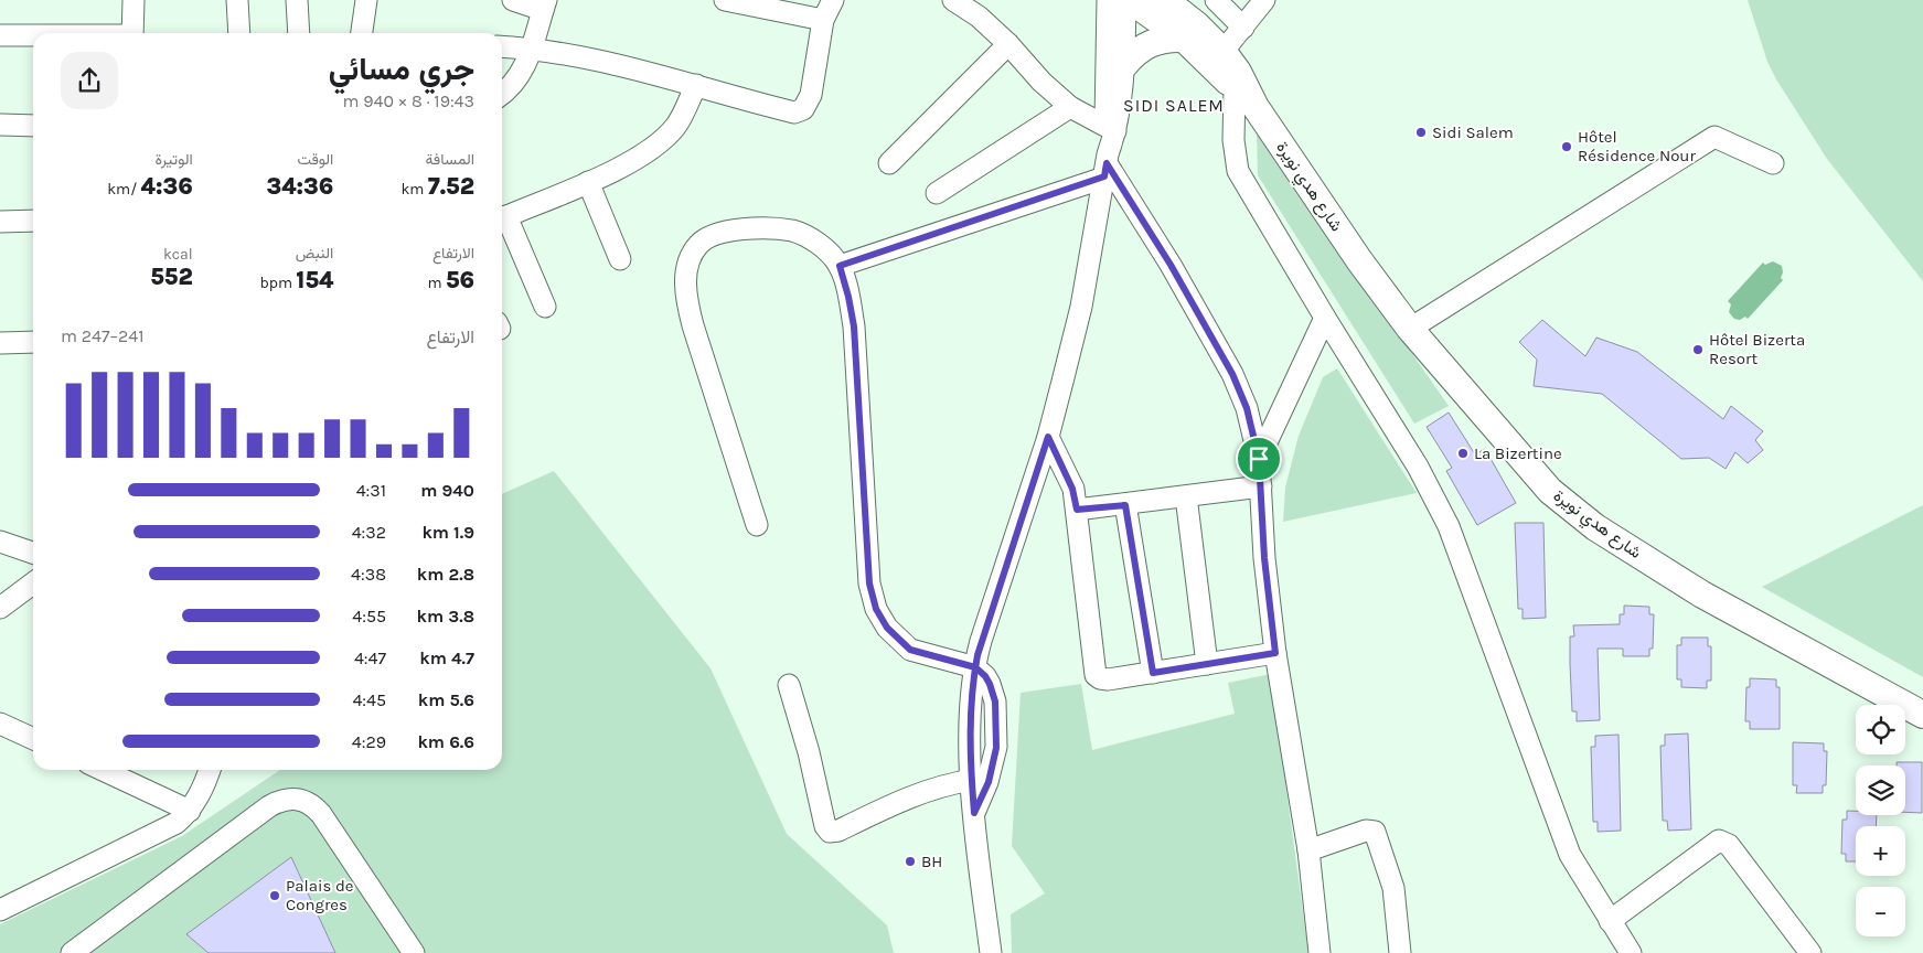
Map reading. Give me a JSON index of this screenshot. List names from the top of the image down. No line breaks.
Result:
{"streets":{"main road":["شارع هدي نويرة"]},"districts":["SIDI SALEM"],"places":["Sidi Salem","Hôtel Résidence Nour","Hôtel Bizerta Resort","La Bizertine","BH","Palais de Congres"],"page":{"heading":["جري مسائي","19:43 · 8 × 940 m"],"stats":[["المسافة","7.52 km"],["الوقت","34:36"],["الوتيرة","4:36 /km"],["الارتفاع","56 m"],["النبض","154 bpm"],["kcal","552"]],"chart":["الارتفاع","241–247 m"],"list":[{"name":"940 m","note":"4:31"},{"name":"1.9 km","note":"4:32"},{"name":"2.8 km","note":"4:38"},{"name":"3.8 km","note":"4:55"},{"name":"4.7 km","note":"4:47"},{"name":"5.6 km","note":"4:45"},{"name":"6.6 km","note":"4:29"}],"map_buttons":["+","−"]}}
